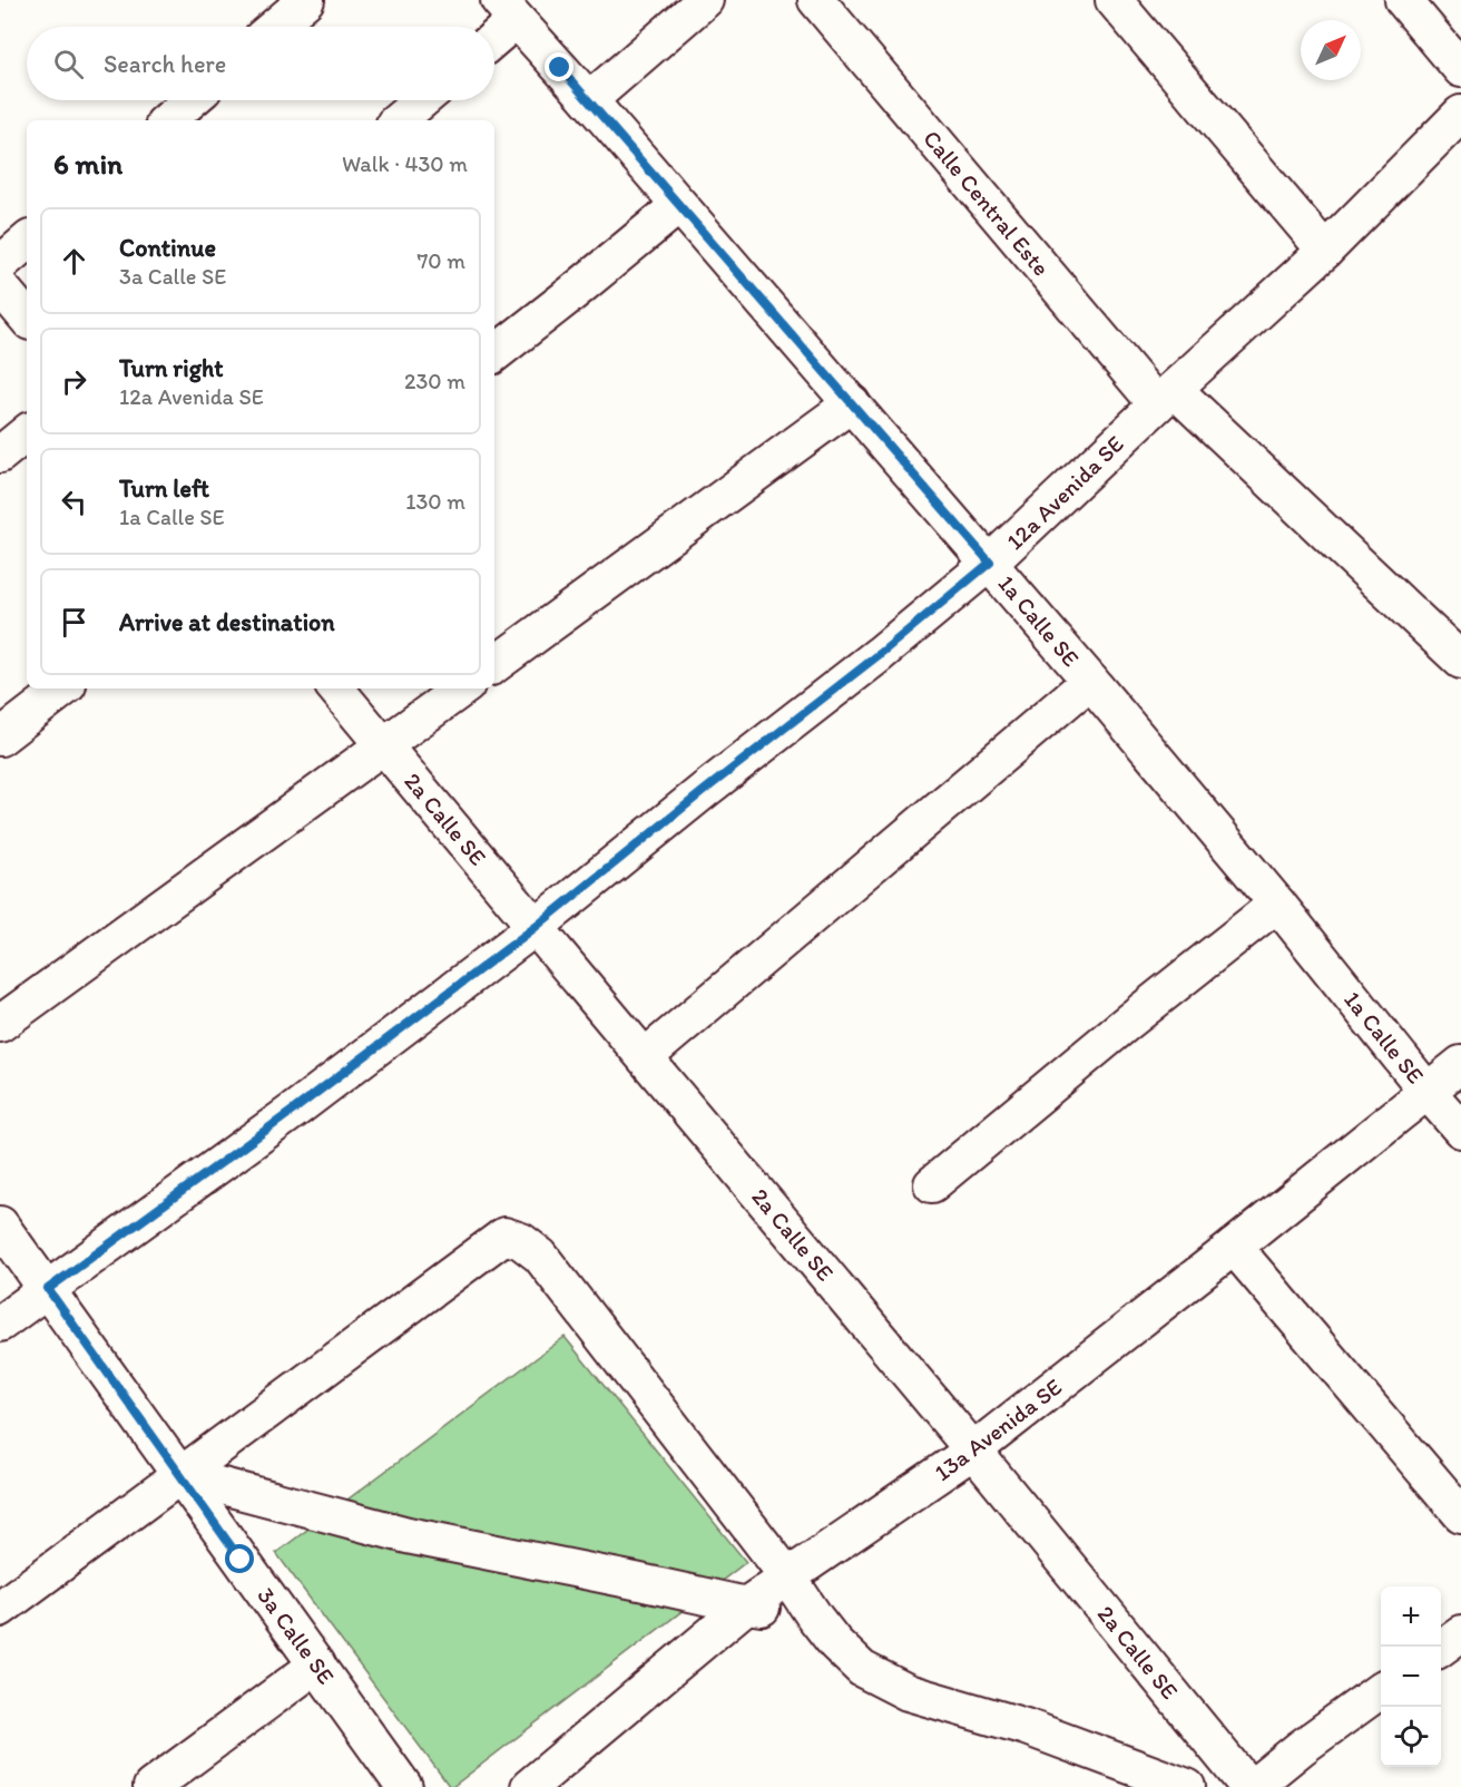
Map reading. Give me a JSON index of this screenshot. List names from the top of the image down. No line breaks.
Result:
{"streets":{"street":["Calle Central Este","12a Avenida SE","1a Calle SE","2a Calle SE","13a Avenida SE","3a Calle SE"]},"crossings":[["Calle Central Este","12a Avenida SE"],["12a Avenida SE","1a Calle SE"],["12a Avenida SE","2a Calle SE"],["12a Avenida SE","3a Calle SE"],["1a Calle SE","13a Avenida SE"],["2a Calle SE","13a Avenida SE"]],"north":"top right","page":{"search":"Search here","heading":["6 min","Walk · 430 m"],"list":[["Continue","3a Calle SE","70 m"],["Turn right","12a Avenida SE","230 m"],["Turn left","1a Calle SE","130 m"],"Arrive at destination"],"map_buttons":["+","−"]}}
